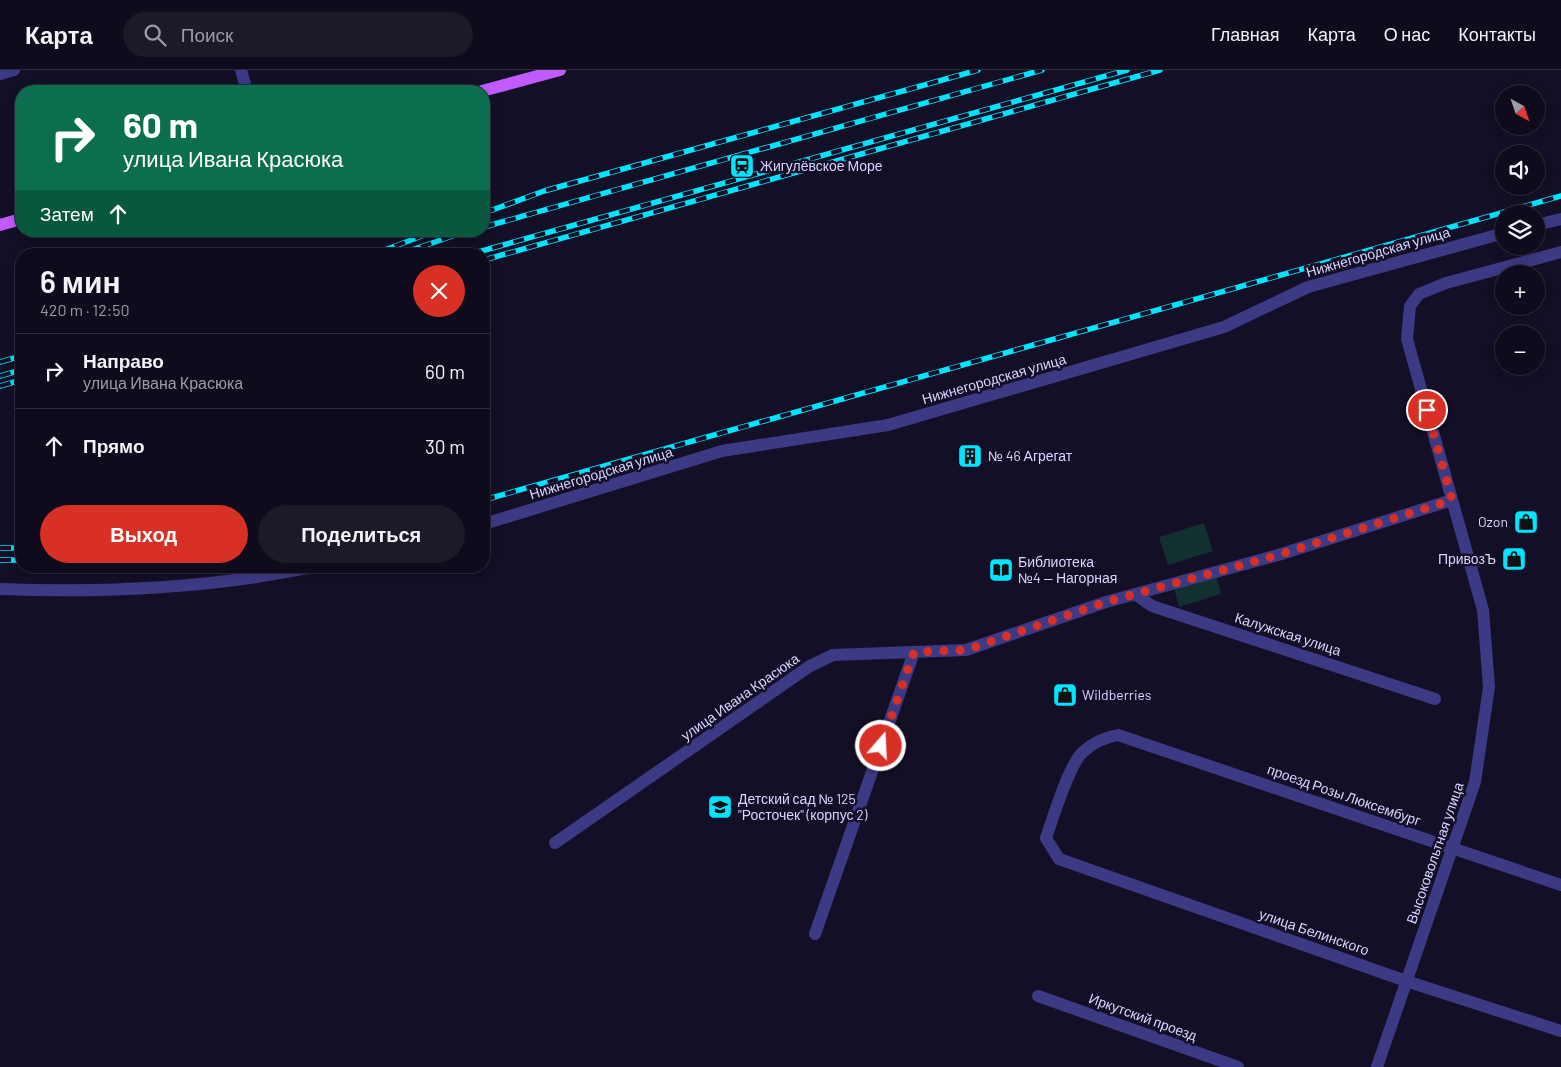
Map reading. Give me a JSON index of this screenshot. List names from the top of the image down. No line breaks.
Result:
{"streets":{"street":["Нижнегородская улица","Калужская улица","улица Ивана Красюка","проезд Розы Люксембург","Высоковольтная улица","улица Белинского","Иркутский проезд"]},"crossings":[["Калужская улица","улица Ивана Красюка"],["улица Ивана Красюка","Высоковольтная улица"],["проезд Розы Люксембург","Высоковольтная улица"],["проезд Розы Люксембург","улица Белинского"],["Высоковольтная улица","улица Белинского"]],"places":{"station":["Жигулёвское Море"],"building":["№ 46 Агрегат"],"shop":["Ozon","ПривозЪ","Wildberries"],"library":["Библиотека №4 — Нагорная"],"school or university":["Детский сад № 125 \"Росточек\" (корпус 2)"]},"north":"bottom right","page":{"header":"Карта","search":"Поиск","nav":["Главная","Карта","О нас","Контакты"],"map_buttons":["+","−"],"turn":["60 m","улица Ивана Красюка"],"then":"Затем","heading":["6 мин","420 m · 12:50"],"list":[{"name":"Направо","note":"улица Ивана Красюка","value":"60 m"},{"name":"Прямо","value":"30 m"}],"buttons":["Выход","Поделиться"]}}
